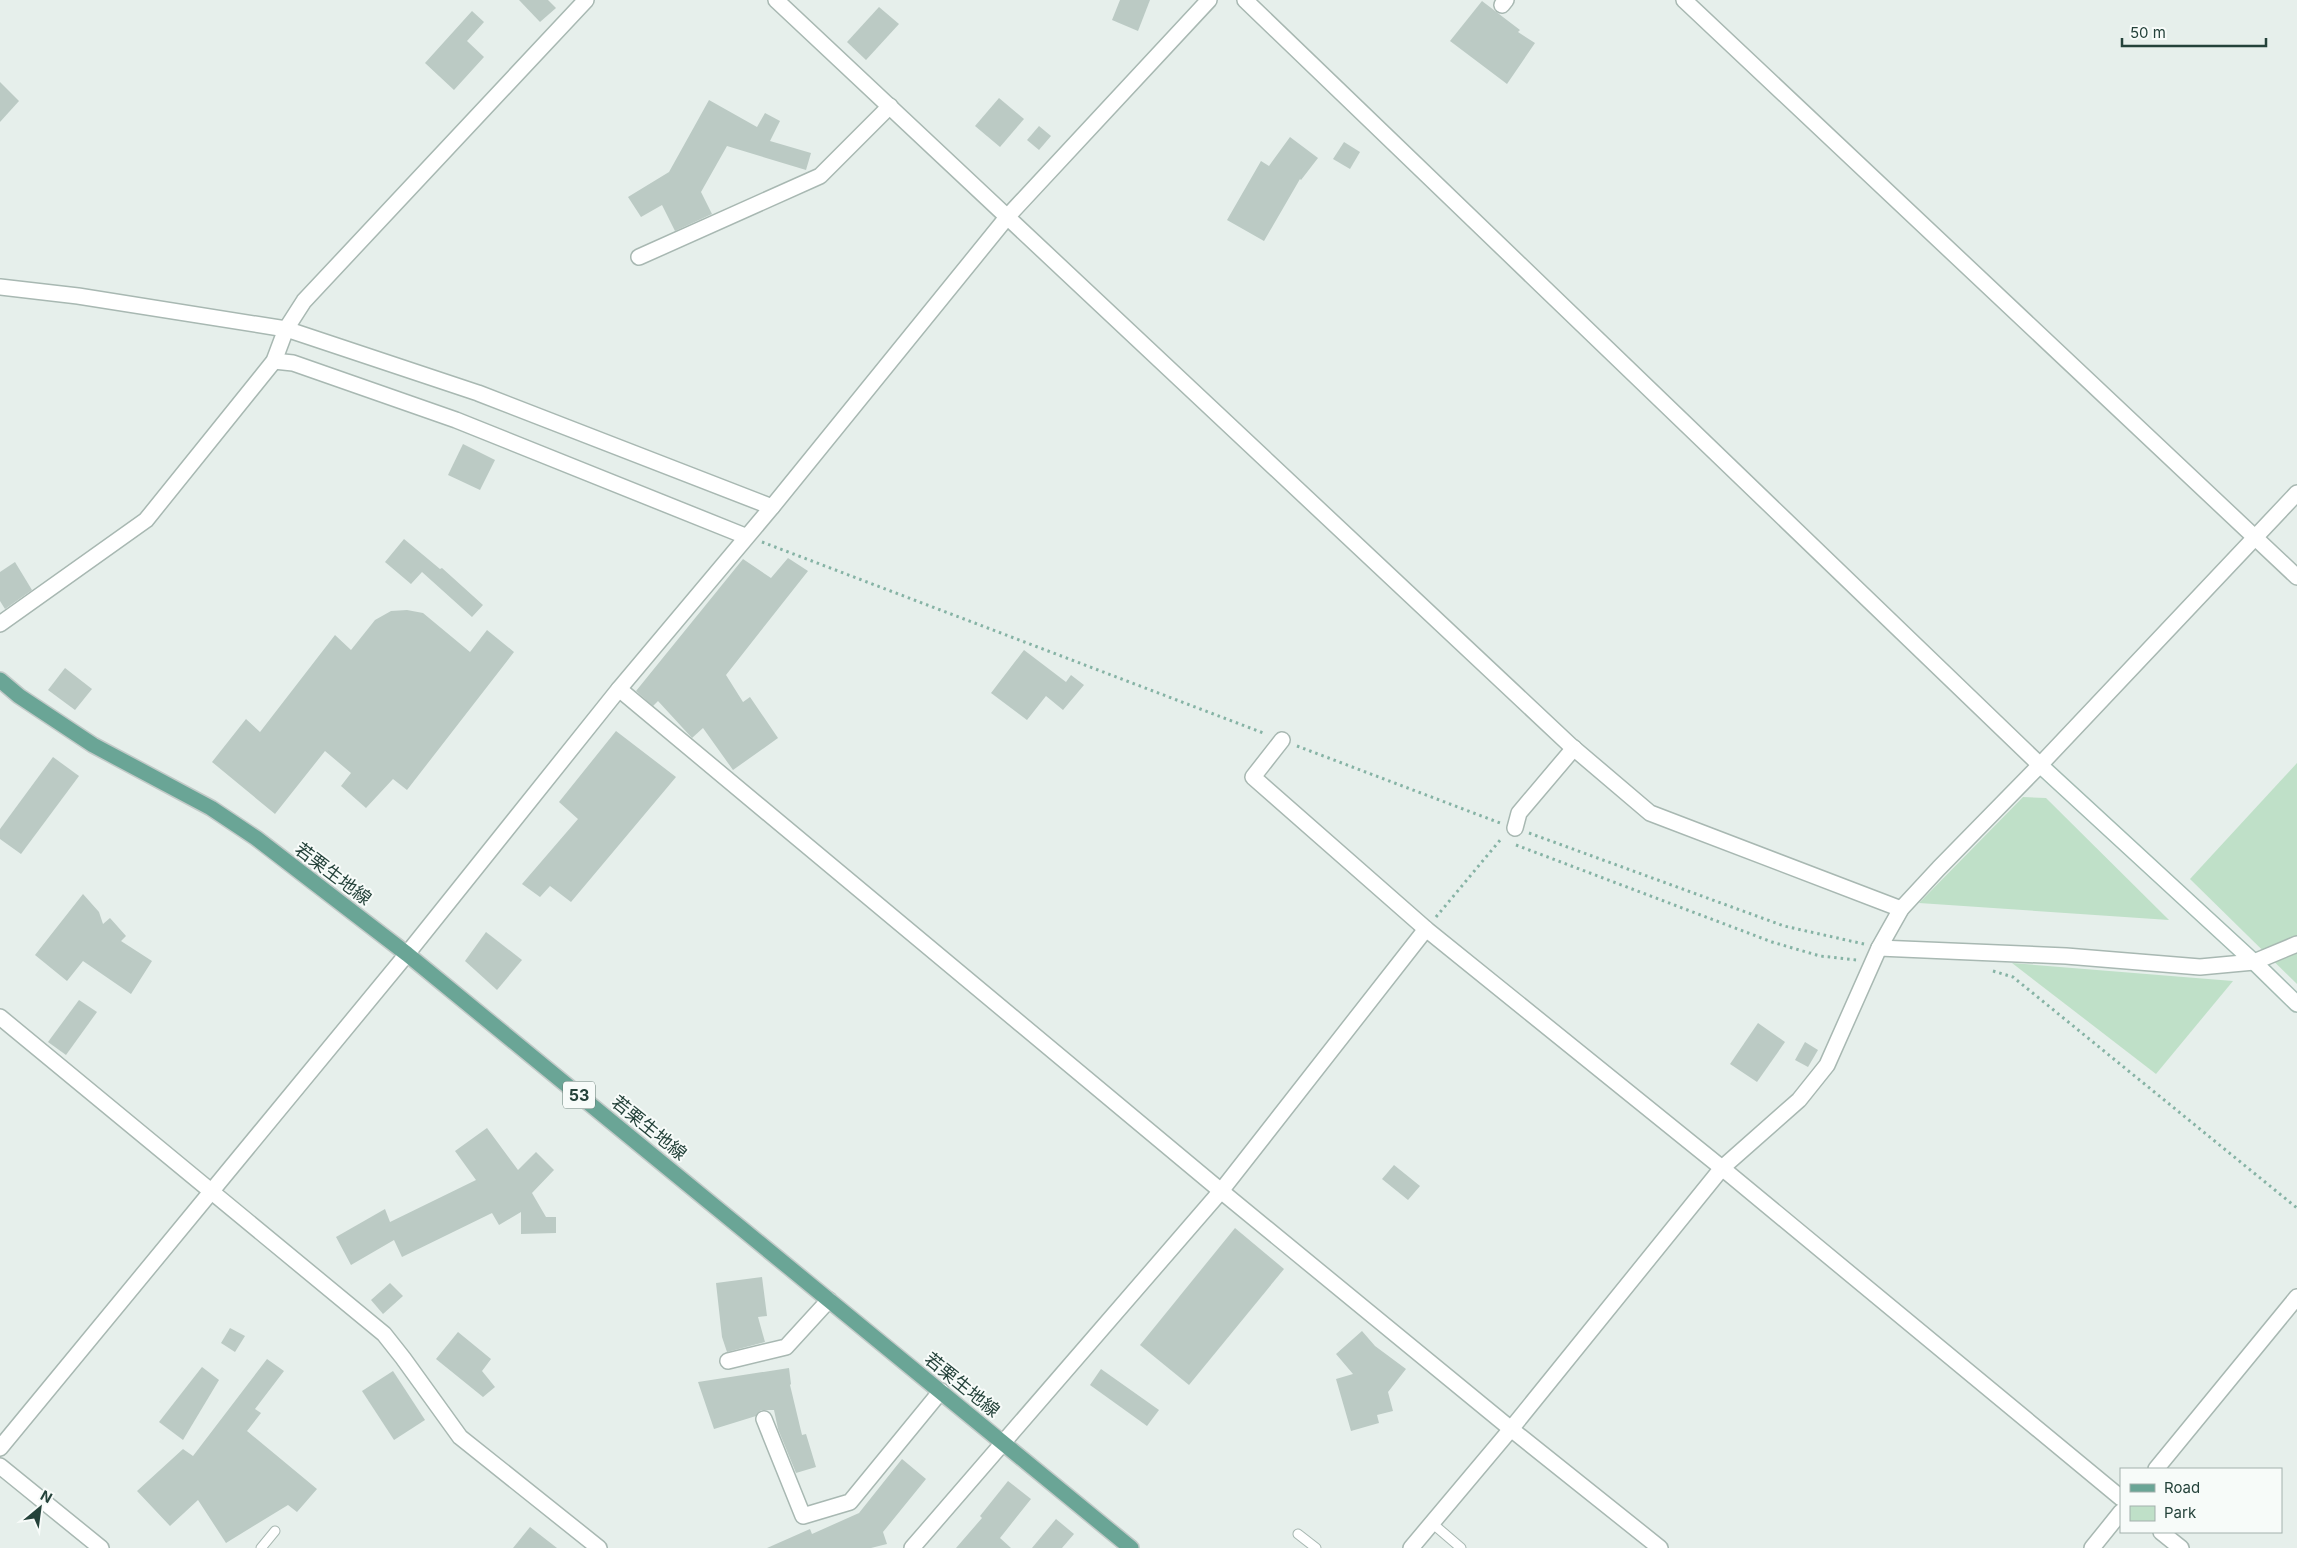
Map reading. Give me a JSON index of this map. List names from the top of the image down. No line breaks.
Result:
{"streets":{"main road":["若栗生地線","53"]},"legend":["Road","Park"],"scale_bar":"50 m","north":"top right"}
